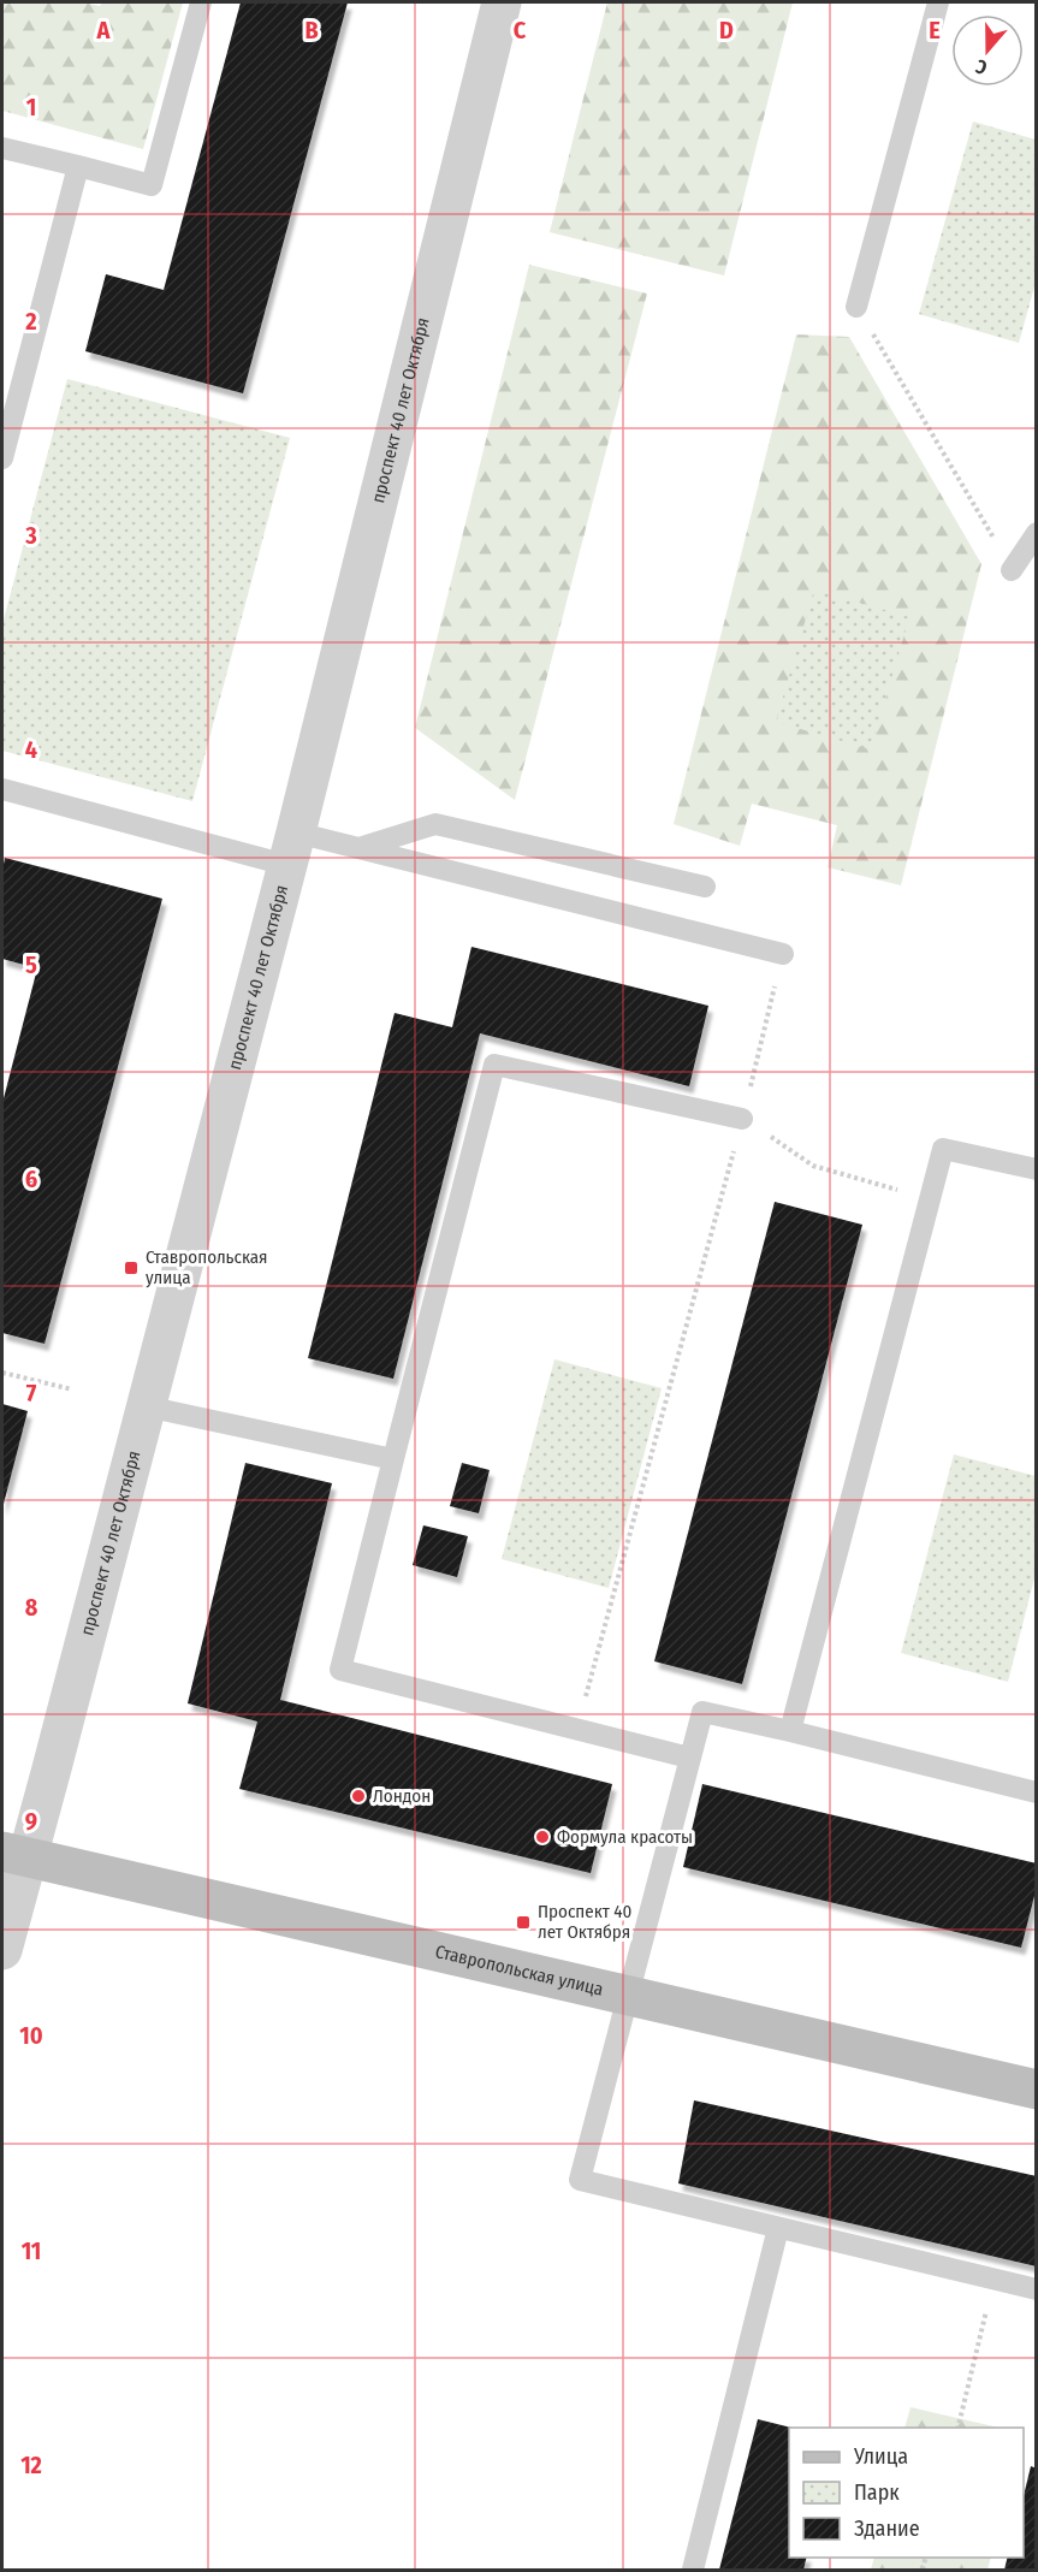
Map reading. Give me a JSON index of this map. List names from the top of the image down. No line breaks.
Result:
{"streets":{"main road":["Ставропольская улица"],"street":["проспект 40 лет Октября"]},"crossings":[["проспект 40 лет Октября","Ставропольская улица"]],"places":{"transit":["Ставропольская улица","Проспект 40 лет Октября"],"other":["Лондон","Формула красоты"]},"legend":["Улица","Парк","Здание"],"north":"bottom","grid":{"columns":["A","B","C","D","E"],"rows":["1","2","3","4","5","6","7","8","9","10","11","12"]}}
